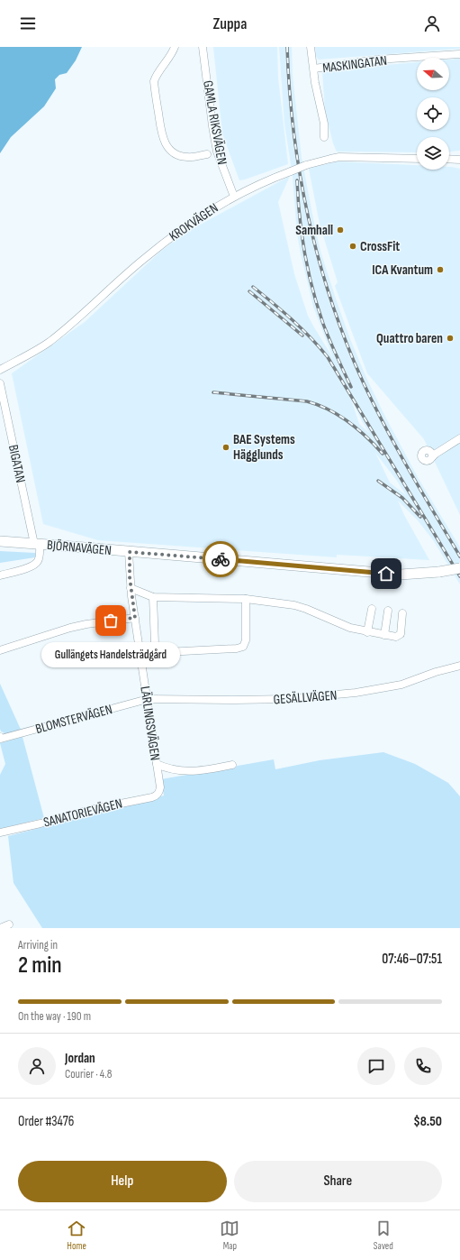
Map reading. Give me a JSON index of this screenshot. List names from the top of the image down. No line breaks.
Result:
{"streets":{"main road":["BJÖRNAVÄGEN"],"street":["MASKINGATAN","GAMLA RIKSVÄGEN","KROKVÄGEN","BIGATAN","GESÄLLVÄGEN","BLOMSTERVÄGEN","LÄRLINGSVÄGEN","SANATORIEVÄGEN"]},"crossings":[["GAMLA RIKSVÄGEN","KROKVÄGEN"],["BIGATAN","BJÖRNAVÄGEN"],["BJÖRNAVÄGEN","LÄRLINGSVÄGEN"],["GESÄLLVÄGEN","BLOMSTERVÄGEN"],["GESÄLLVÄGEN","LÄRLINGSVÄGEN"],["BLOMSTERVÄGEN","LÄRLINGSVÄGEN"],["LÄRLINGSVÄGEN","SANATORIEVÄGEN"]],"places":["Samhall","CrossFit","ICA Kvantum","Quattro baren","BAE Systems Hägglunds","Gullängets Handelsträdgård"],"north":"left","page":{"header":"Zuppa","bubble":"Gullängets Handelsträdgård","heading":["2 min","Arriving in","07:46–07:51"],"panel":["Jordan","Courier · 4.8","Order #3476","$8.50"],"bar":"On the way · 190 m","buttons":["Help","Share"],"tabs":["Home","Map","Saved"]}}
